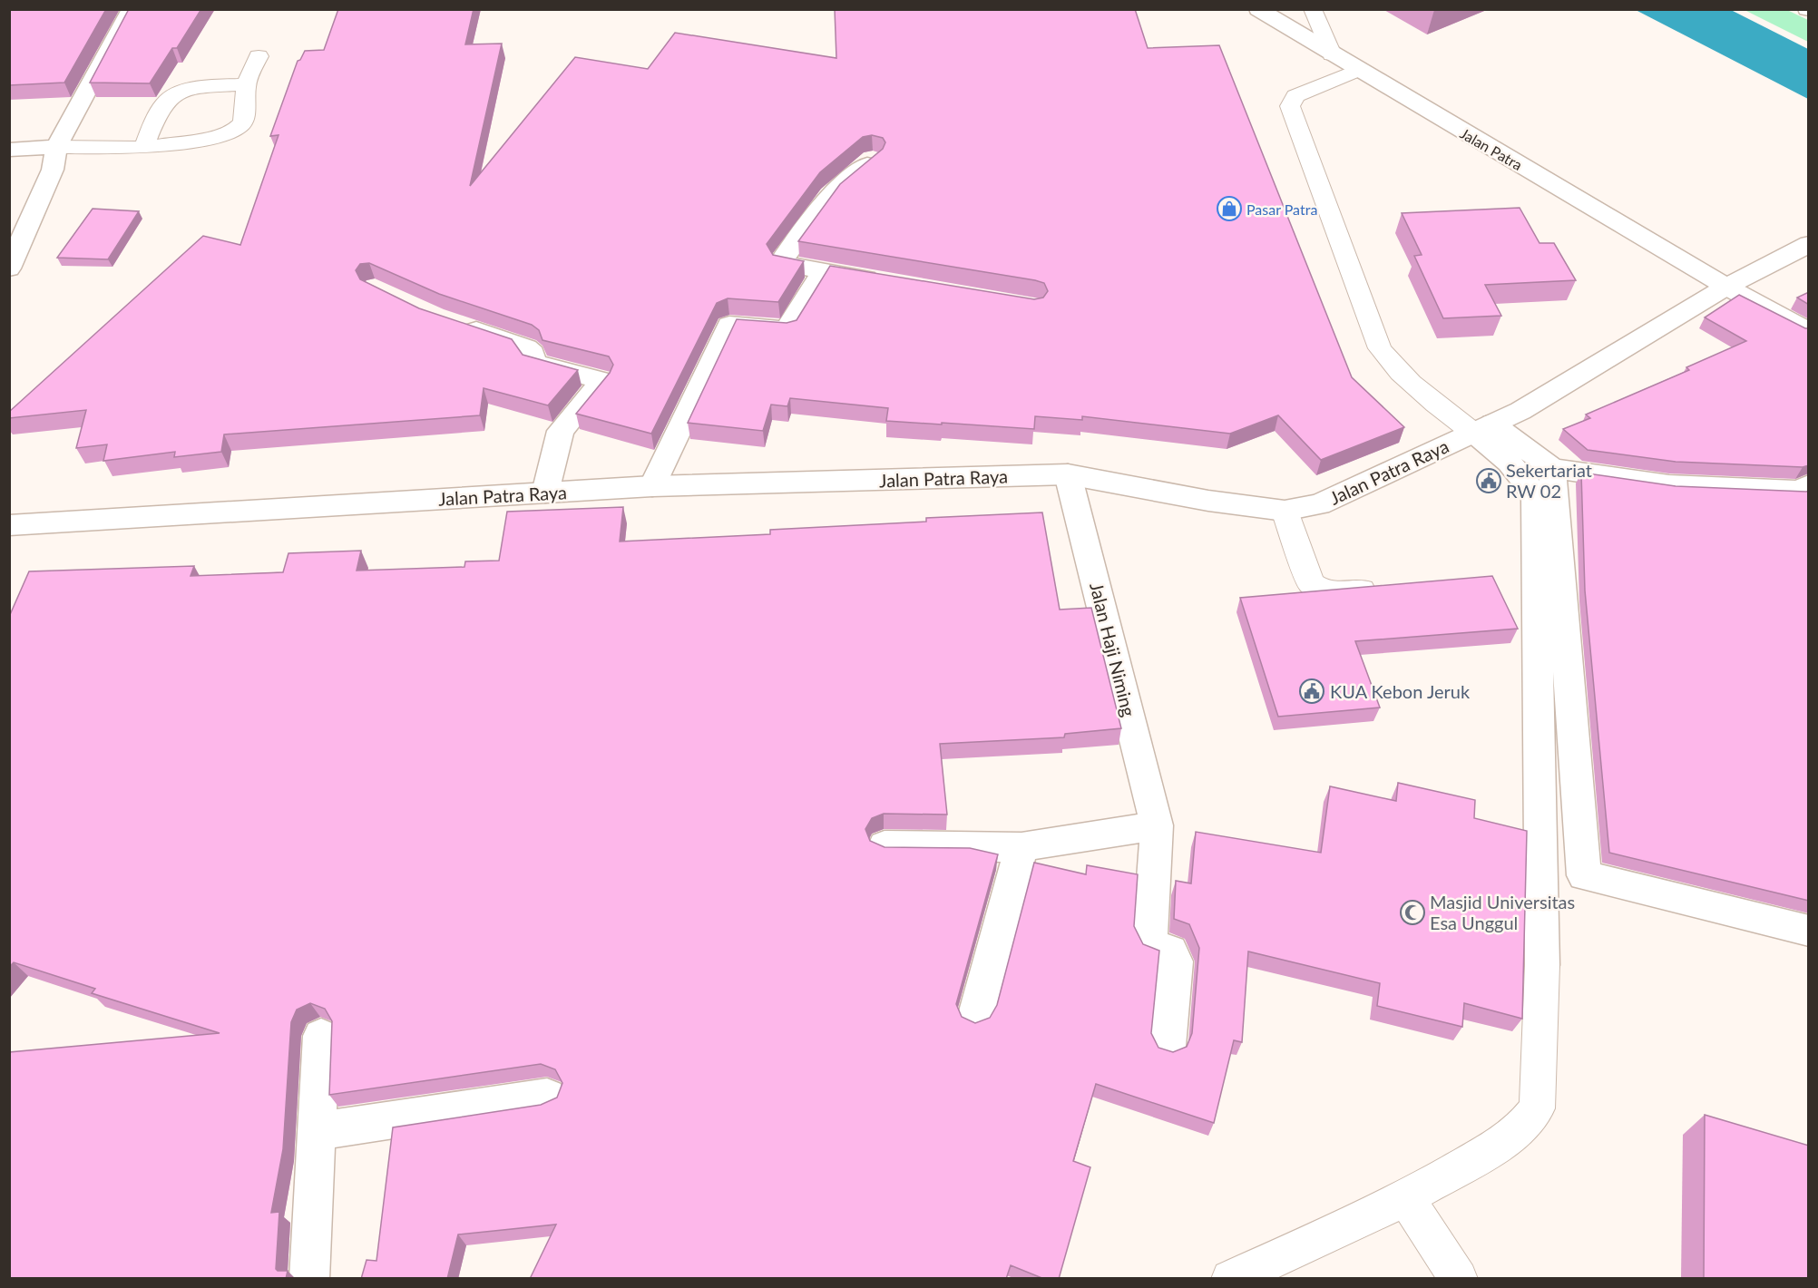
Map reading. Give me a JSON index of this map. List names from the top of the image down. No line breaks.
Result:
{"streets":{"street":["Jalan Patra","Jalan Patra Raya","Jalan Haji Niming"]},"crossings":[["Jalan Patra","Jalan Patra Raya"],["Jalan Patra Raya","Jalan Haji Niming"]],"places":{"shop":["Pasar Patra"],"public building":["Sekertariat RW 02","KUA Kebon Jeruk"],"mosque":["Masjid Universitas Esa Unggul"]}}
